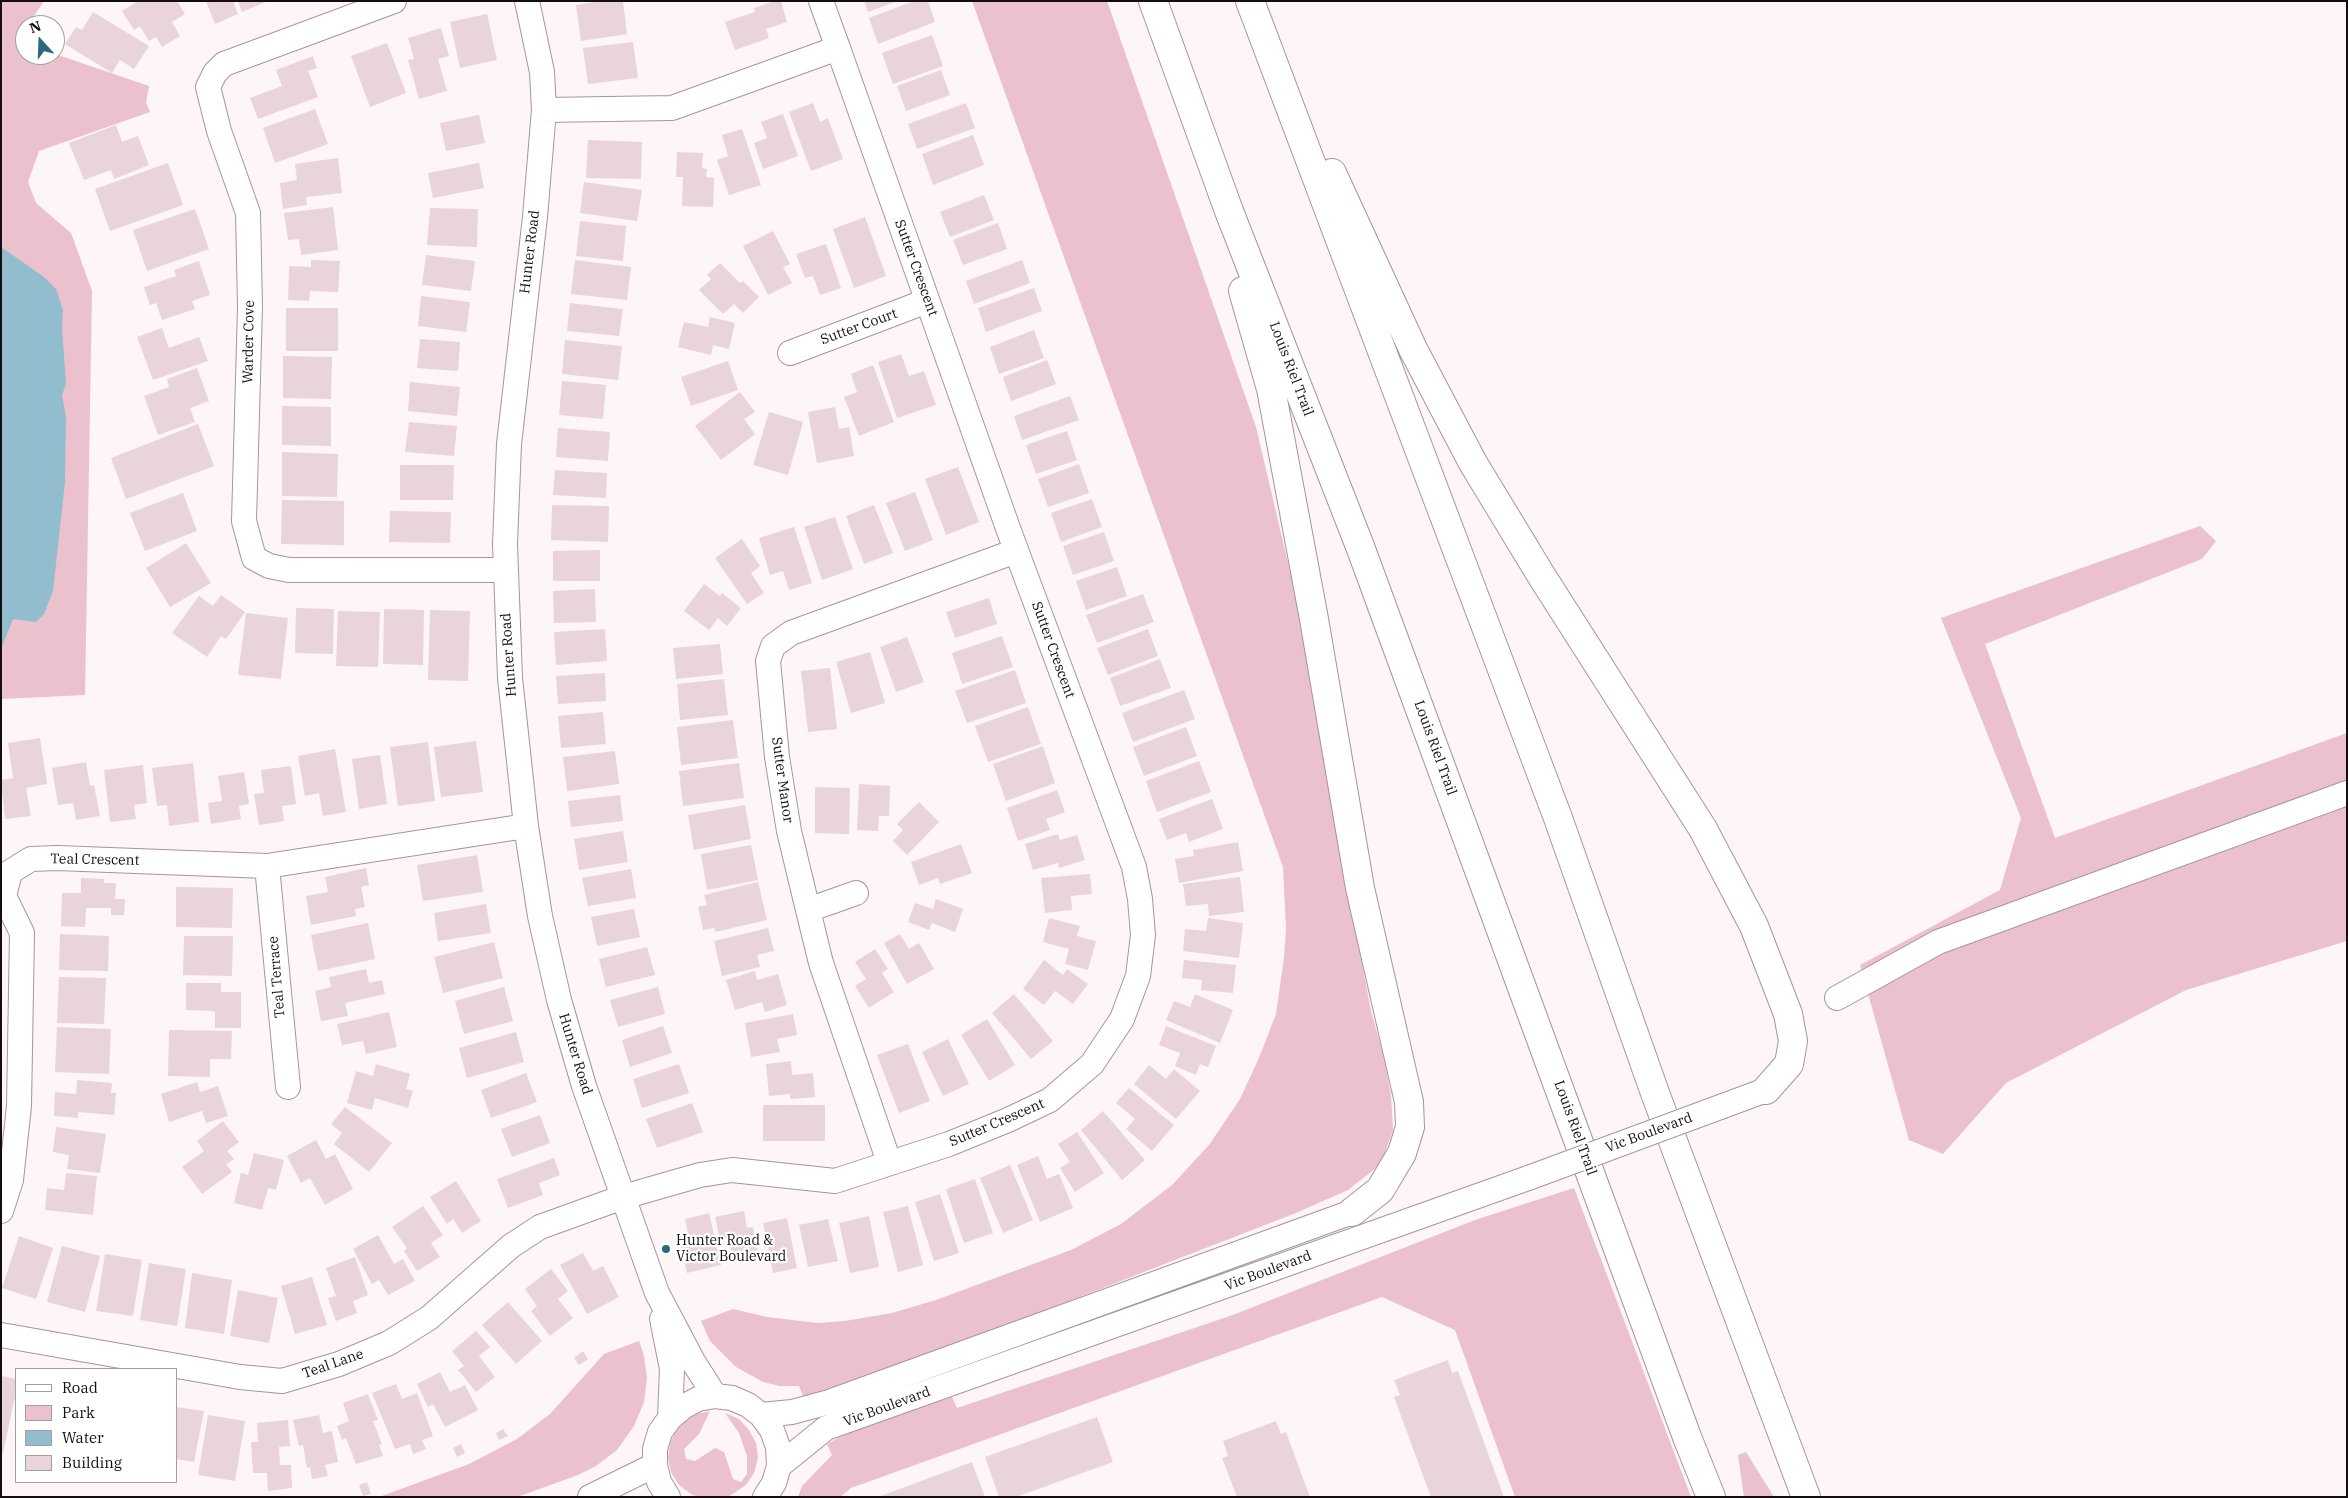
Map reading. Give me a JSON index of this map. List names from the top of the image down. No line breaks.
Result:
{"streets":{"highway":["Louis Riel Trail"],"street":["Hunter Road","Sutter Crescent","Sutter Court","Warder Cove","Sutter Manor","Teal Crescent","Teal Terrace","Vic Boulevard","Teal Lane"]},"crossings":[["Hunter Road","Sutter Crescent"],["Hunter Road","Warder Cove"],["Hunter Road","Teal Crescent"],["Hunter Road","Teal Lane"],["Sutter Crescent","Sutter Court"],["Sutter Crescent","Sutter Manor"],["Sutter Crescent","Teal Lane"],["Teal Crescent","Teal Terrace"]],"places":["Hunter Road & Victor Boulevard"],"legend":["Road","Park","Water","Building"],"north":"top"}
